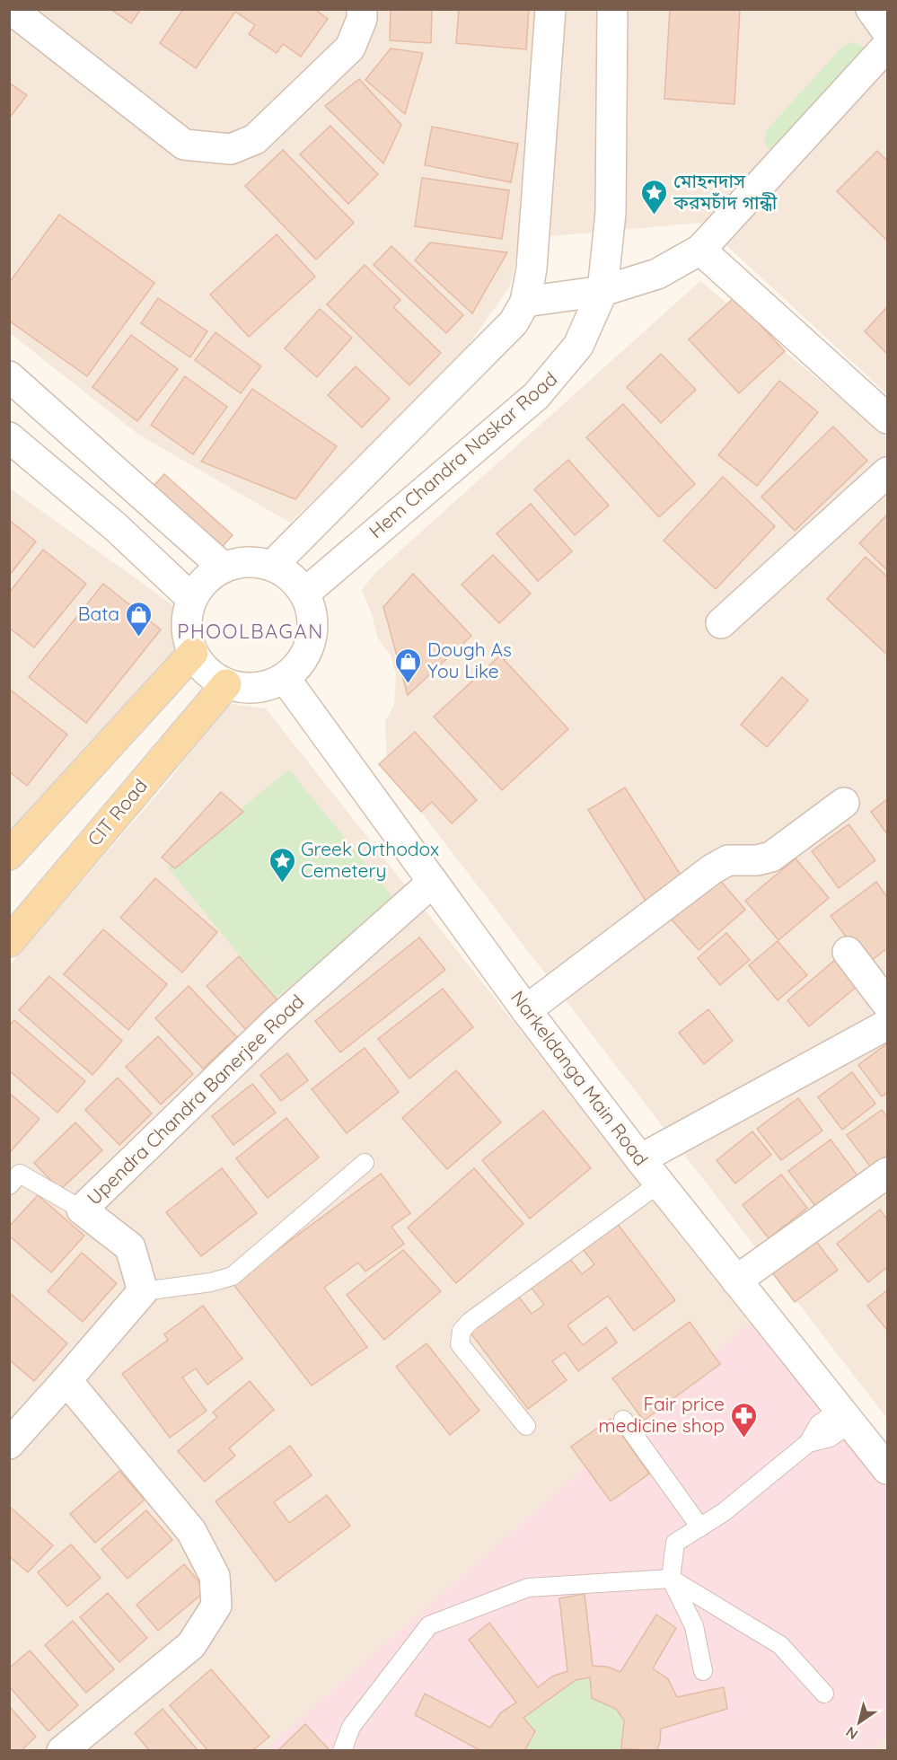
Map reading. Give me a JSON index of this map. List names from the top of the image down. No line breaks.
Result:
{"streets":{"main road":["CIT Road"],"street":["Hem Chandra Naskar Road","Narkeldanga Main Road","Upendra Chandra Banerjee Road"]},"crossings":[["Hem Chandra Naskar Road","CIT Road"],["Hem Chandra Naskar Road","Narkeldanga Main Road"],["CIT Road","Narkeldanga Main Road"],["Narkeldanga Main Road","Upendra Chandra Banerjee Road"]],"districts":["PHOOLBAGAN"],"places":{"place":["মোহনদাস করমচাঁদ গান্ধী","Greek Orthodox Cemetery"],"shop":["Bata","Dough As You Like"],"pharmacy":["Fair price medicine shop"]},"north":"bottom left"}
